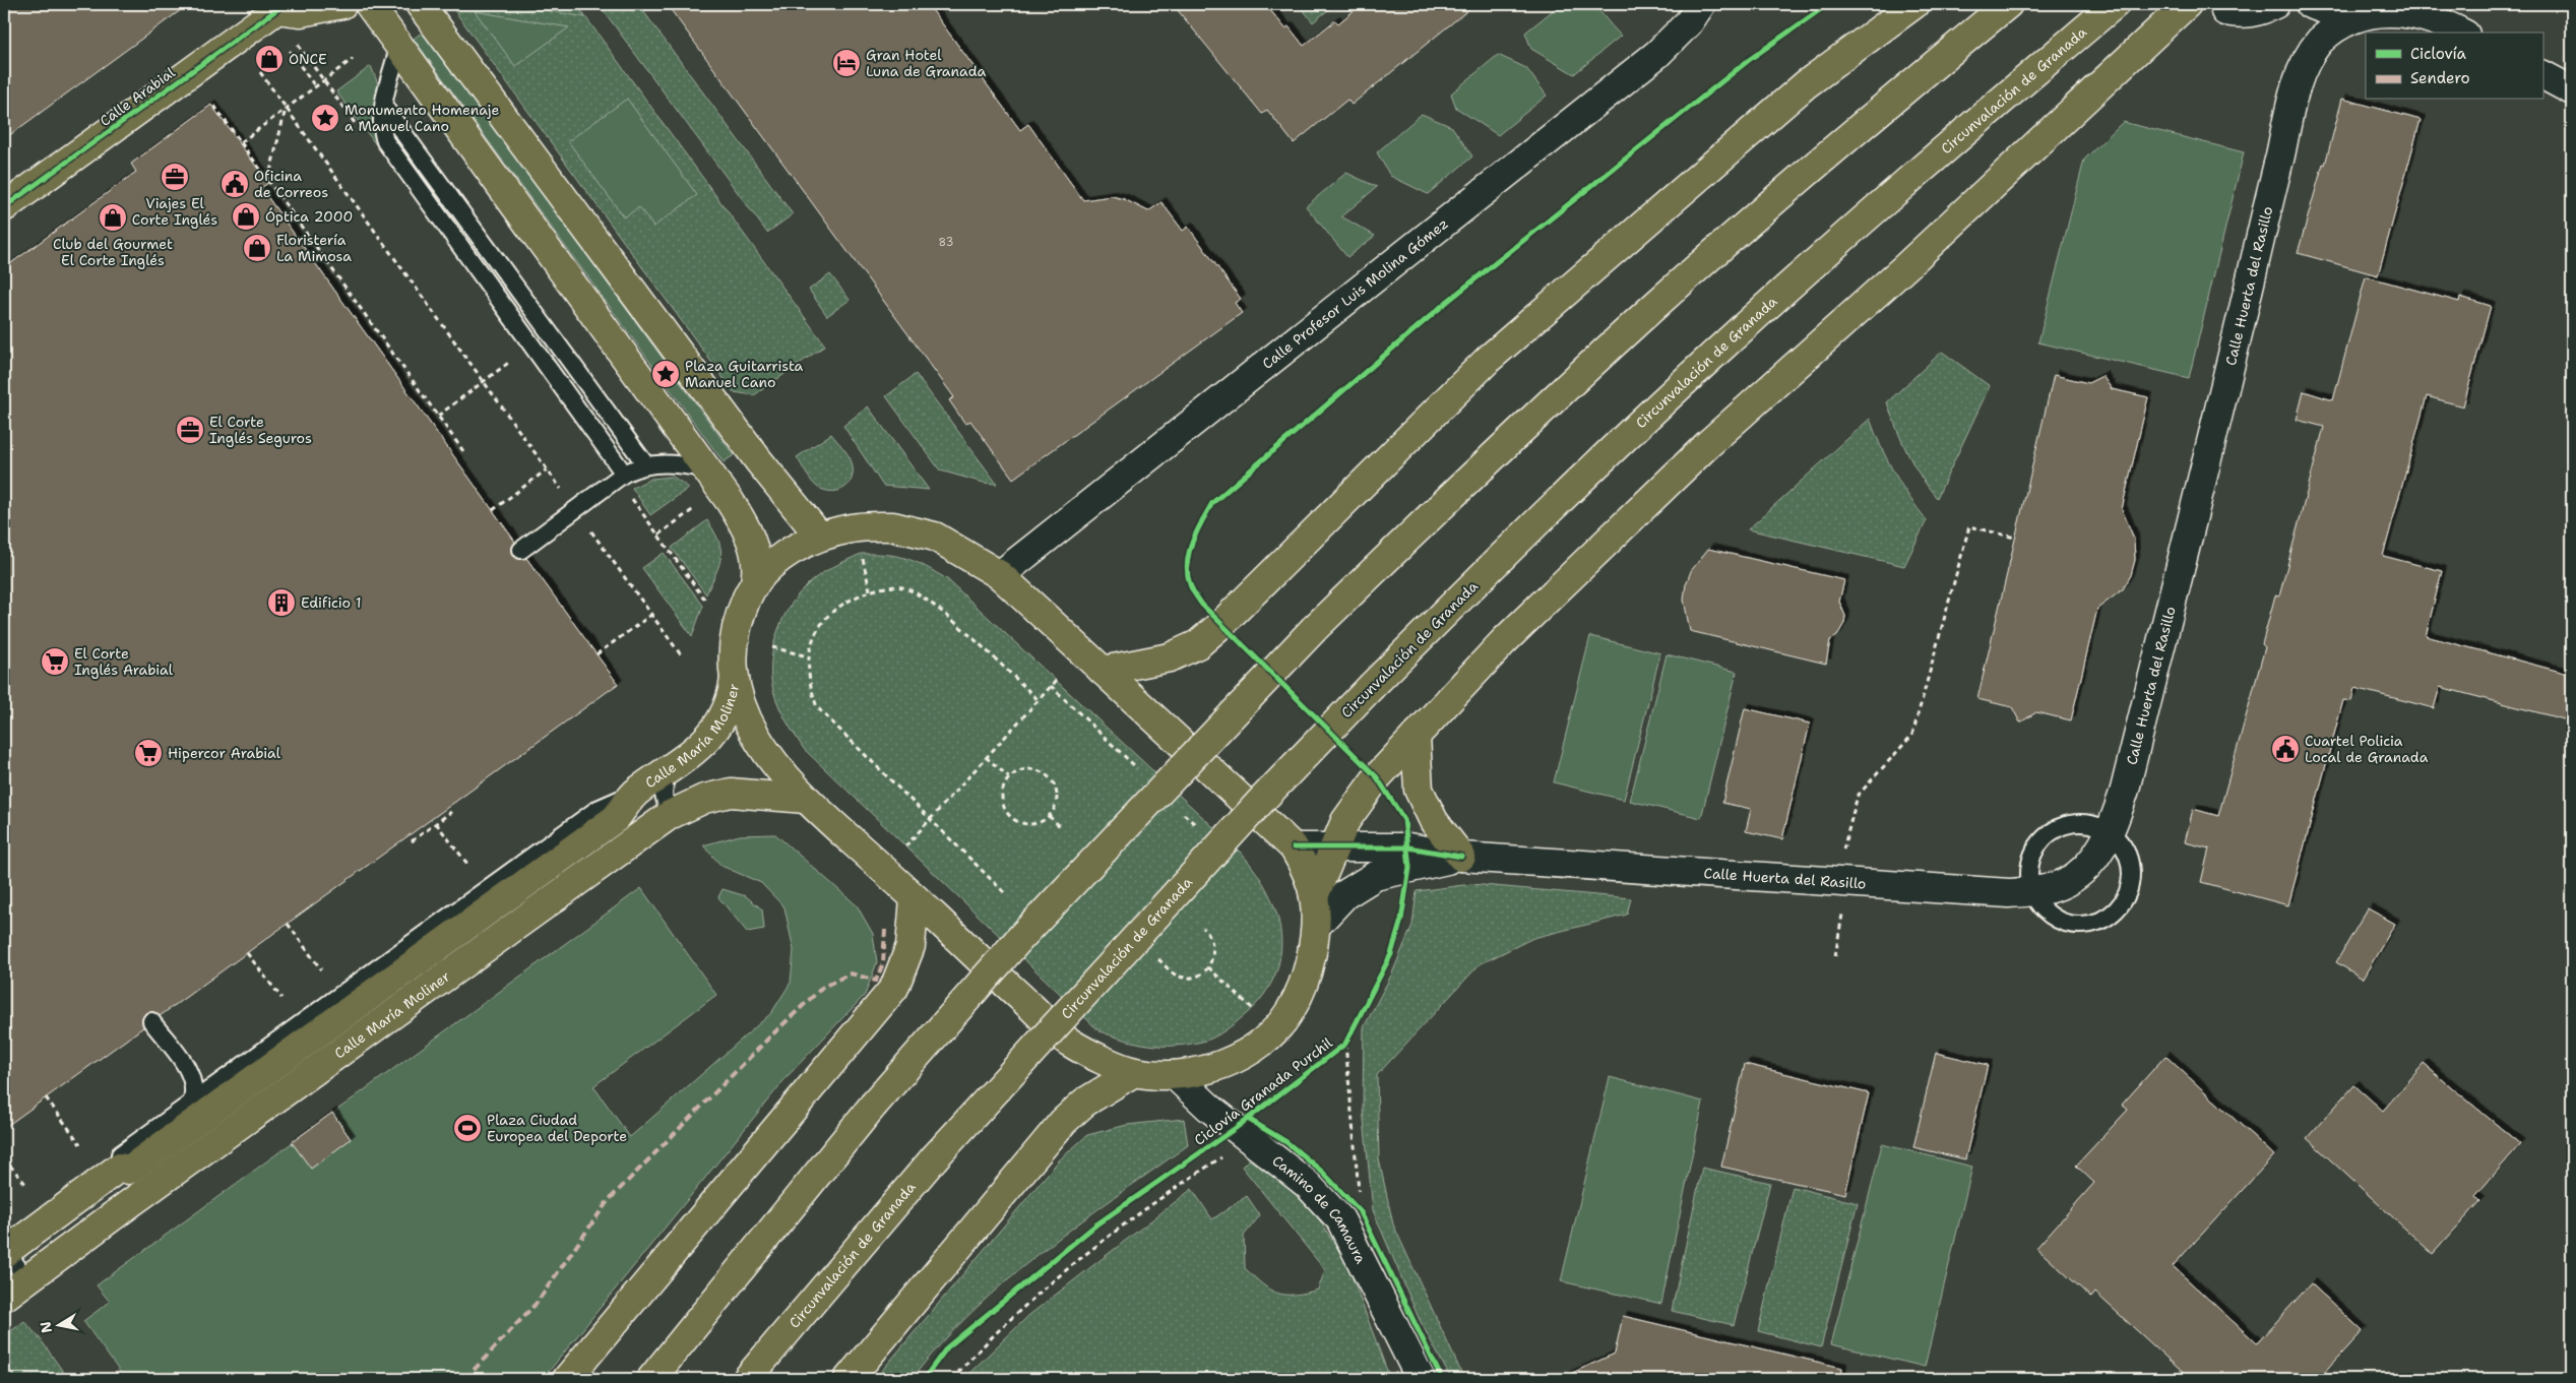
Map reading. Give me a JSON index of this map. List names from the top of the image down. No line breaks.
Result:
{"streets":{"main road":["Circunvalación de Granada","Calle Arabial","Calle María Moliner"],"street":["Calle Huerta del Rasillo","Calle Profesor Luis Molina Gómez","Camino de Camaura"],"cycle path":["Ciclovía Granada Purchil"]},"places":{"shop":["ONCE","Óptica 2000","Club del Gourmet El Corte Inglés","Floristería La Mimosa"],"hotel":["Gran Hotel Luna de Granada"],"place":["Monumento Homenaje a Manuel Cano","Plaza Guitarrista Manuel Cano"],"office":["Viajes El Corte Inglés","El Corte Inglés Seguros"],"public building":["Oficina de Correos","Cuartel Policia Local de Granada"],"building":["Edificio 1"],"supermarket":["El Corte Inglés Arabial","Hipercor Arabial"],"sports":["Plaza Ciudad Europea del Deporte"]},"house_numbers":["83"],"legend":["Ciclovía","Sendero"],"north":"left"}
